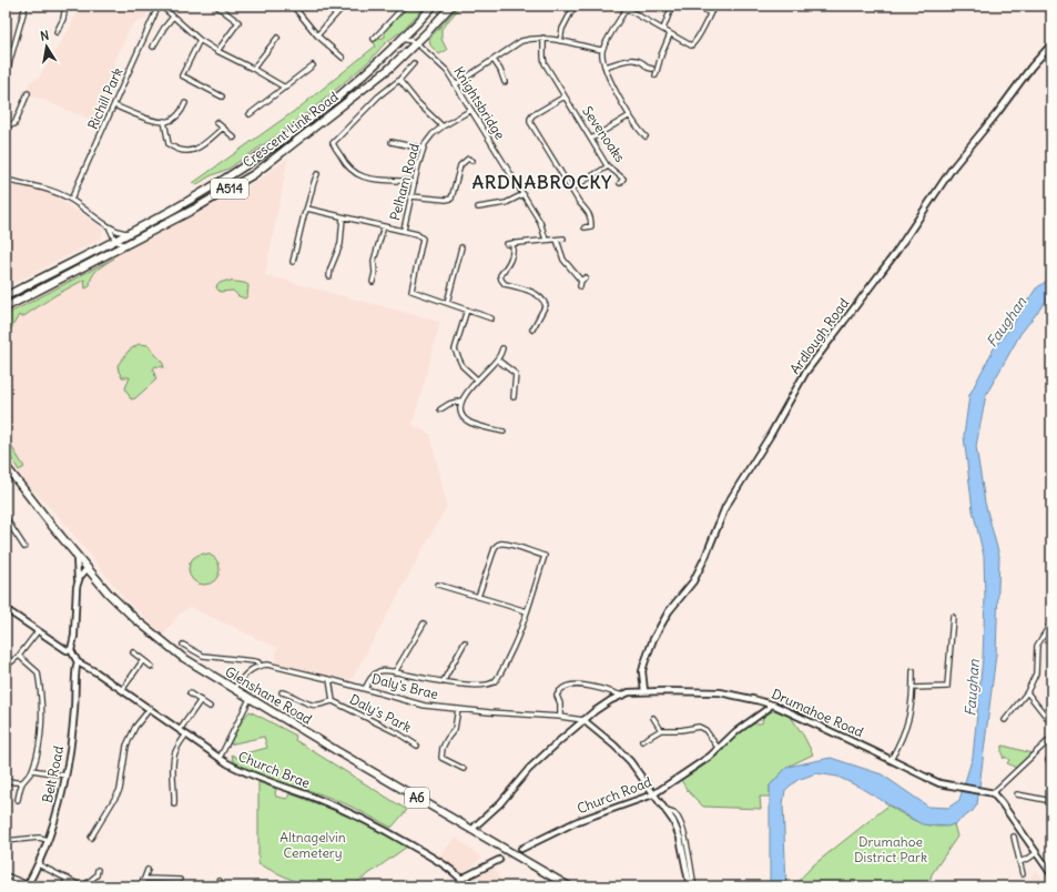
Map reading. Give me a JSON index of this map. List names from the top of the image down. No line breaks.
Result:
{"streets":{"highway":["Crescent Link Road","A514","Glenshane Road","A6"],"street":["Richill Park","Knightsbridge","Sevenoaks","Pelham Road","Ardlough Road","Daly's Brae","Daly's Park","Drumahoe Road","Church Brae","Belt Road","Church Road"]},"crossings":[["Knightsbridge","Crescent Link Road"],["Knightsbridge","Pelham Road"],["Ardlough Road","Drumahoe Road"],["Daly's Brae","Daly's Park"],["Daly's Brae","Drumahoe Road"],["Glenshane Road","Drumahoe Road"],["Drumahoe Road","Church Road"],["Church Brae","Belt Road"]],"districts":["ARDNABROCKY"],"water":["Faughan"],"parks":["Altnagelvin Cemetery","Drumahoe District Park"],"north":"top"}
